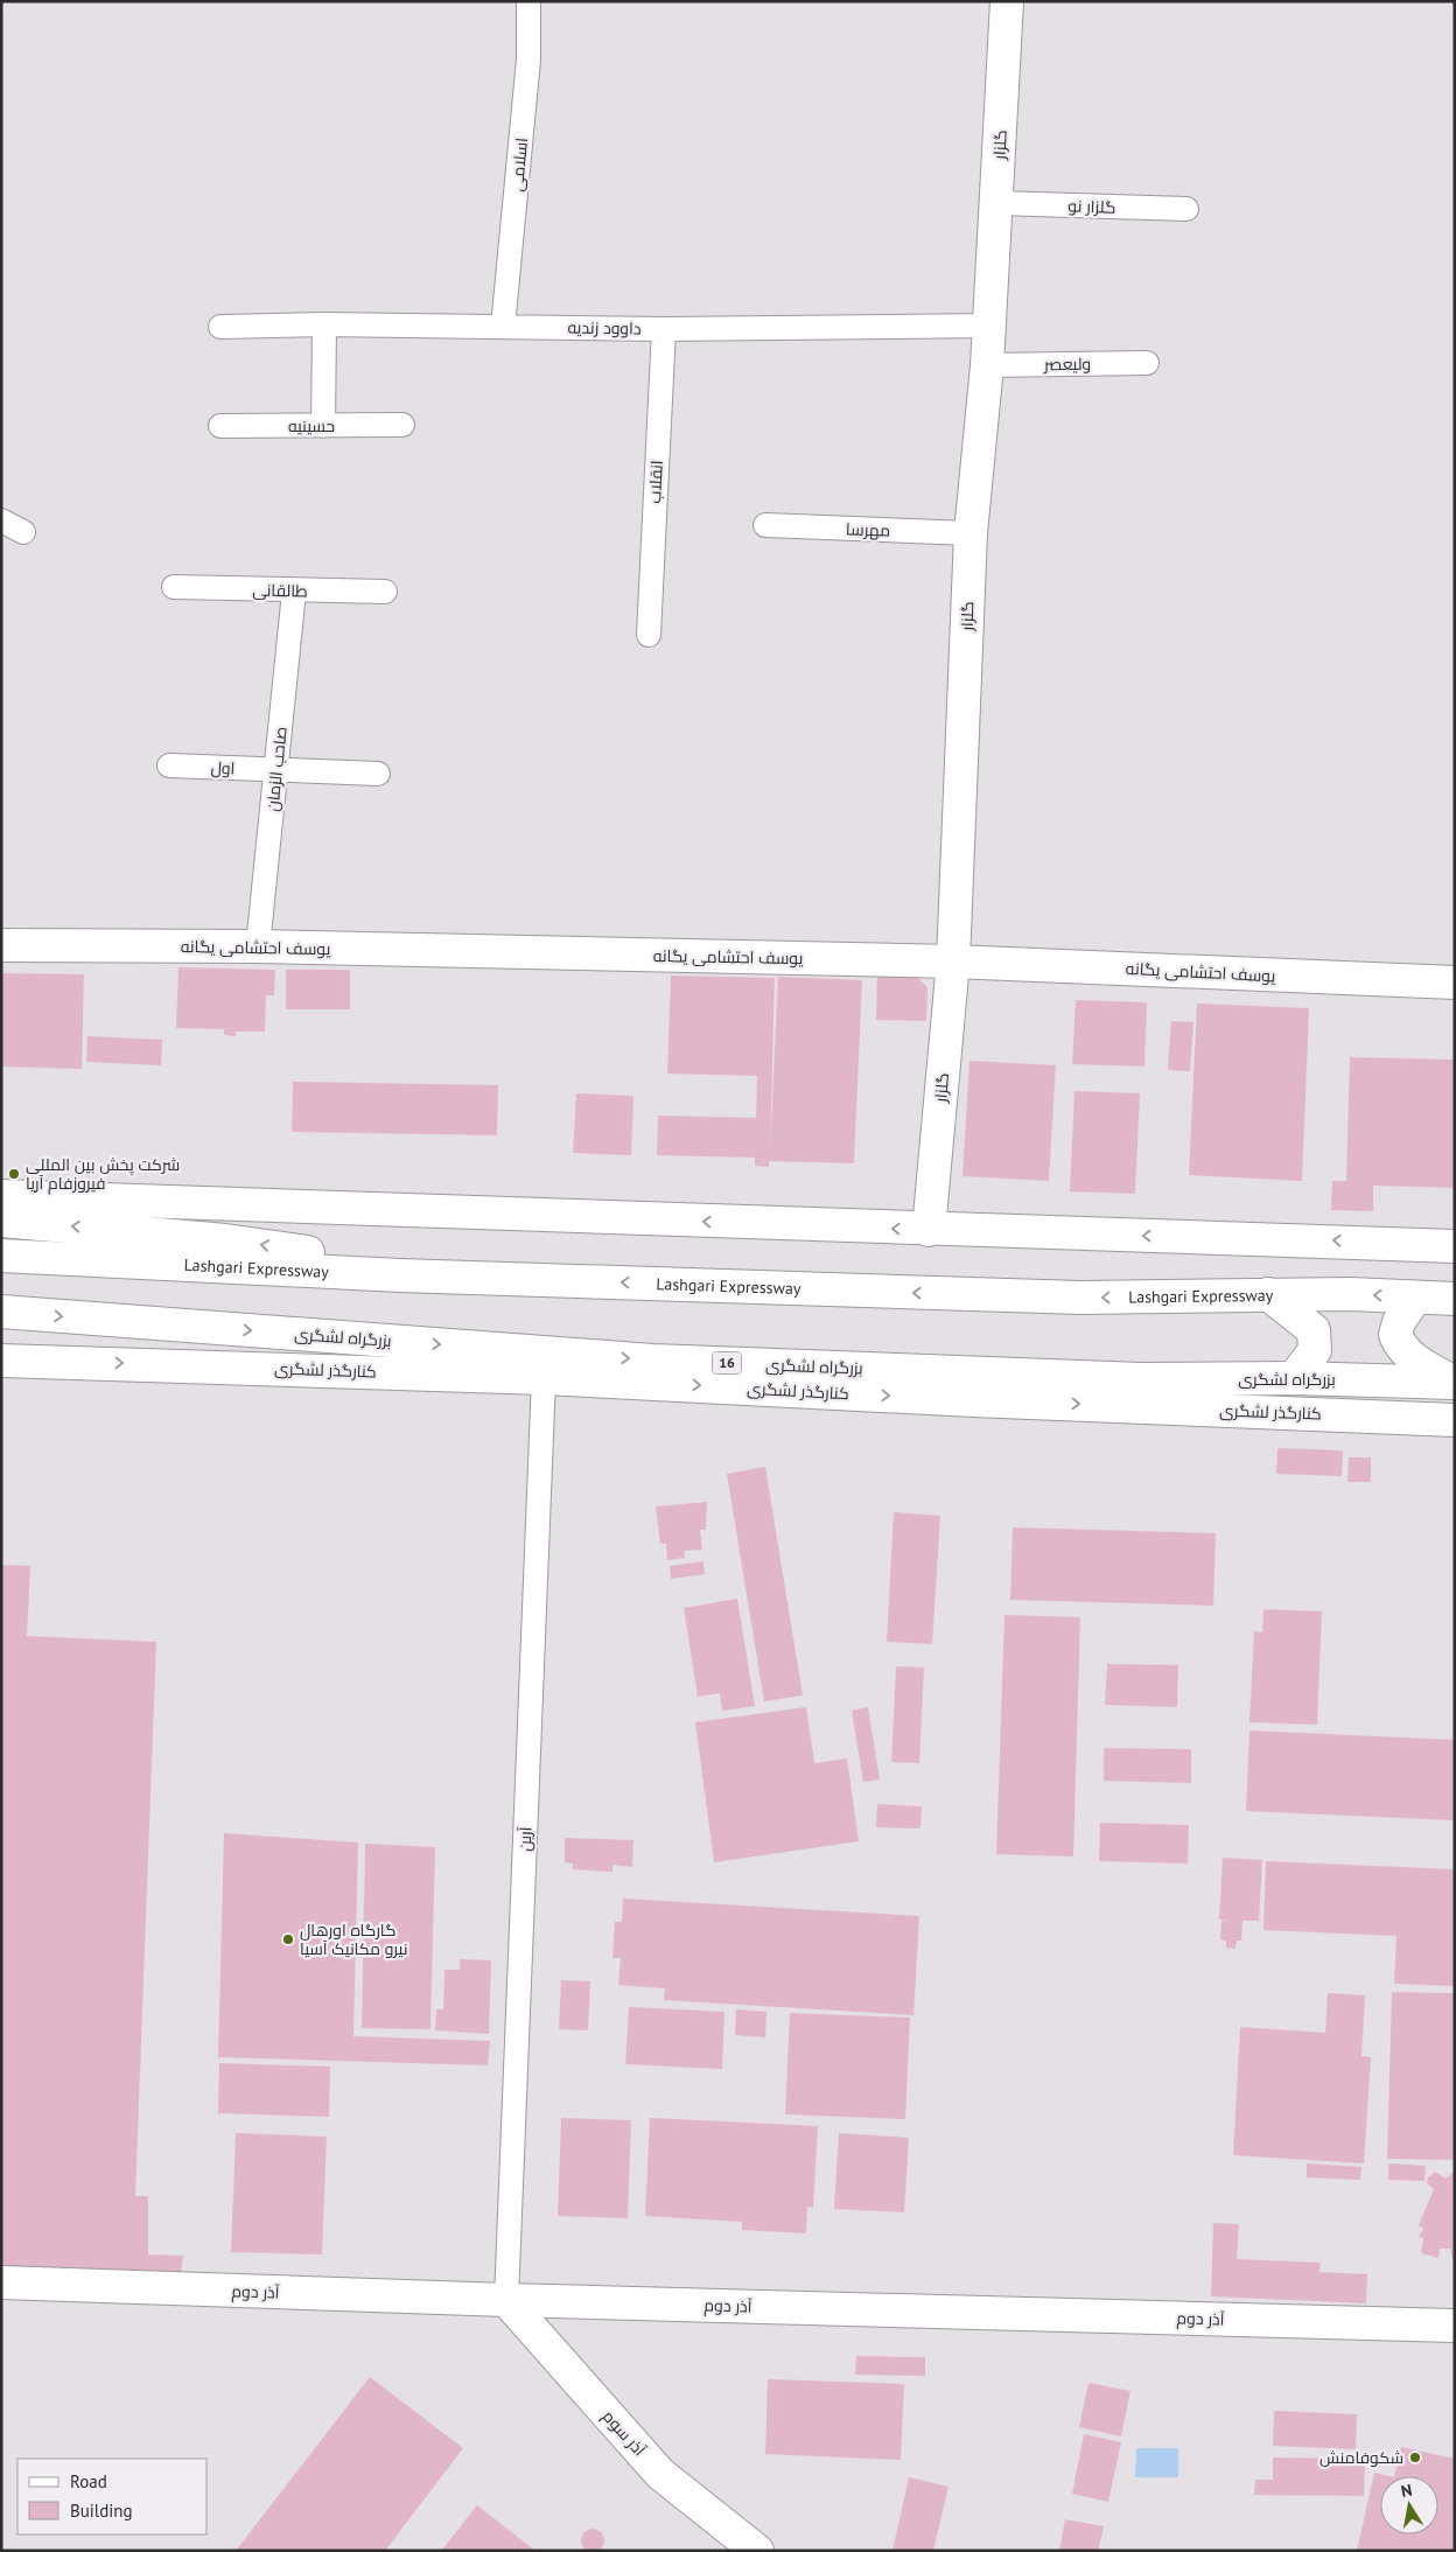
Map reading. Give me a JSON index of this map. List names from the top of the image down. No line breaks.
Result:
{"streets":{"main road":["گلزار","یوسف احتشامی یگانه","Lashgari Expressway","بزرگراه لشگری","16","کنارگذر لشگری","آذر دوم","آذر سوم"],"street":["اسلامی","گلزار نو","داوود زندیه","ولیعصر","حسینیه","انقلاب","مهرسا","طالقانی","اول","صاحب الزمان","آرین"]},"crossings":[["گلزار","گلزار نو"],["گلزار","داوود زندیه"],["گلزار","ولیعصر"],["گلزار","مهرسا"],["گلزار","یوسف احتشامی یگانه"],["اسلامی","داوود زندیه"],["داوود زندیه","انقلاب"],["طالقانی","صاحب الزمان"],["اول","صاحب الزمان"],["صاحب الزمان","یوسف احتشامی یگانه"],["کنارگذر لشگری","آرین"],["آرین","آذر دوم"],["آرین","آذر سوم"],["آذر دوم","آذر سوم"]],"places":["شرکت پخش بین المللی فیروزفام آریا","گارگاه اورهال نیرو مکانیک آسیا","شکوفامنش"],"legend":["Road","Building"],"north":"top"}
